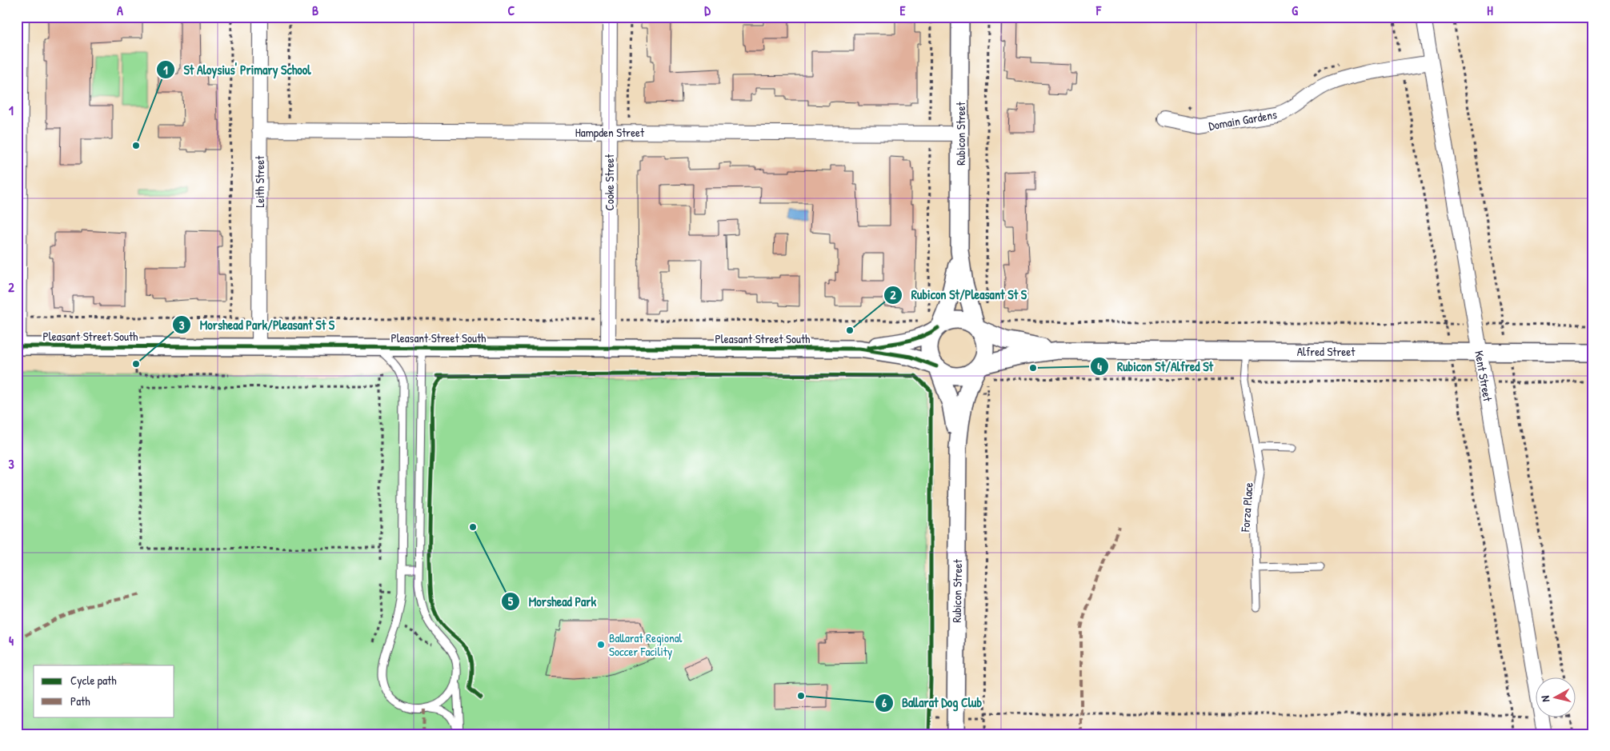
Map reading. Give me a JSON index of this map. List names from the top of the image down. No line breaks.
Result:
{"streets":{"street":["Domain Gardens","Hampden Street","Rubicon Street","Leith Street","Cooke Street","Pleasant Street South","Alfred Street","Kent Street"],"lane":["Forza Place"]},"crossings":[["Domain Gardens","Kent Street"],["Hampden Street","Rubicon Street"],["Hampden Street","Leith Street"],["Hampden Street","Cooke Street"],["Rubicon Street","Pleasant Street South"],["Rubicon Street","Alfred Street"],["Leith Street","Pleasant Street South"],["Cooke Street","Pleasant Street South"],["Pleasant Street South","Alfred Street"],["Alfred Street","Kent Street"],["Alfred Street","Forza Place"]],"places":["St Aloysius' Primary School","Rubicon St/Pleasant St S","Morshead Park/Pleasant St S","Rubicon St/Alfred St","Morshead Park","Ballarat Regional Soccer Facility","Ballarat Dog Club"],"legend":["Cycle path","Path"],"north":"left","grid":{"columns":["A","B","C","D","E","F","G","H"],"rows":["1","2","3","4"]}}
